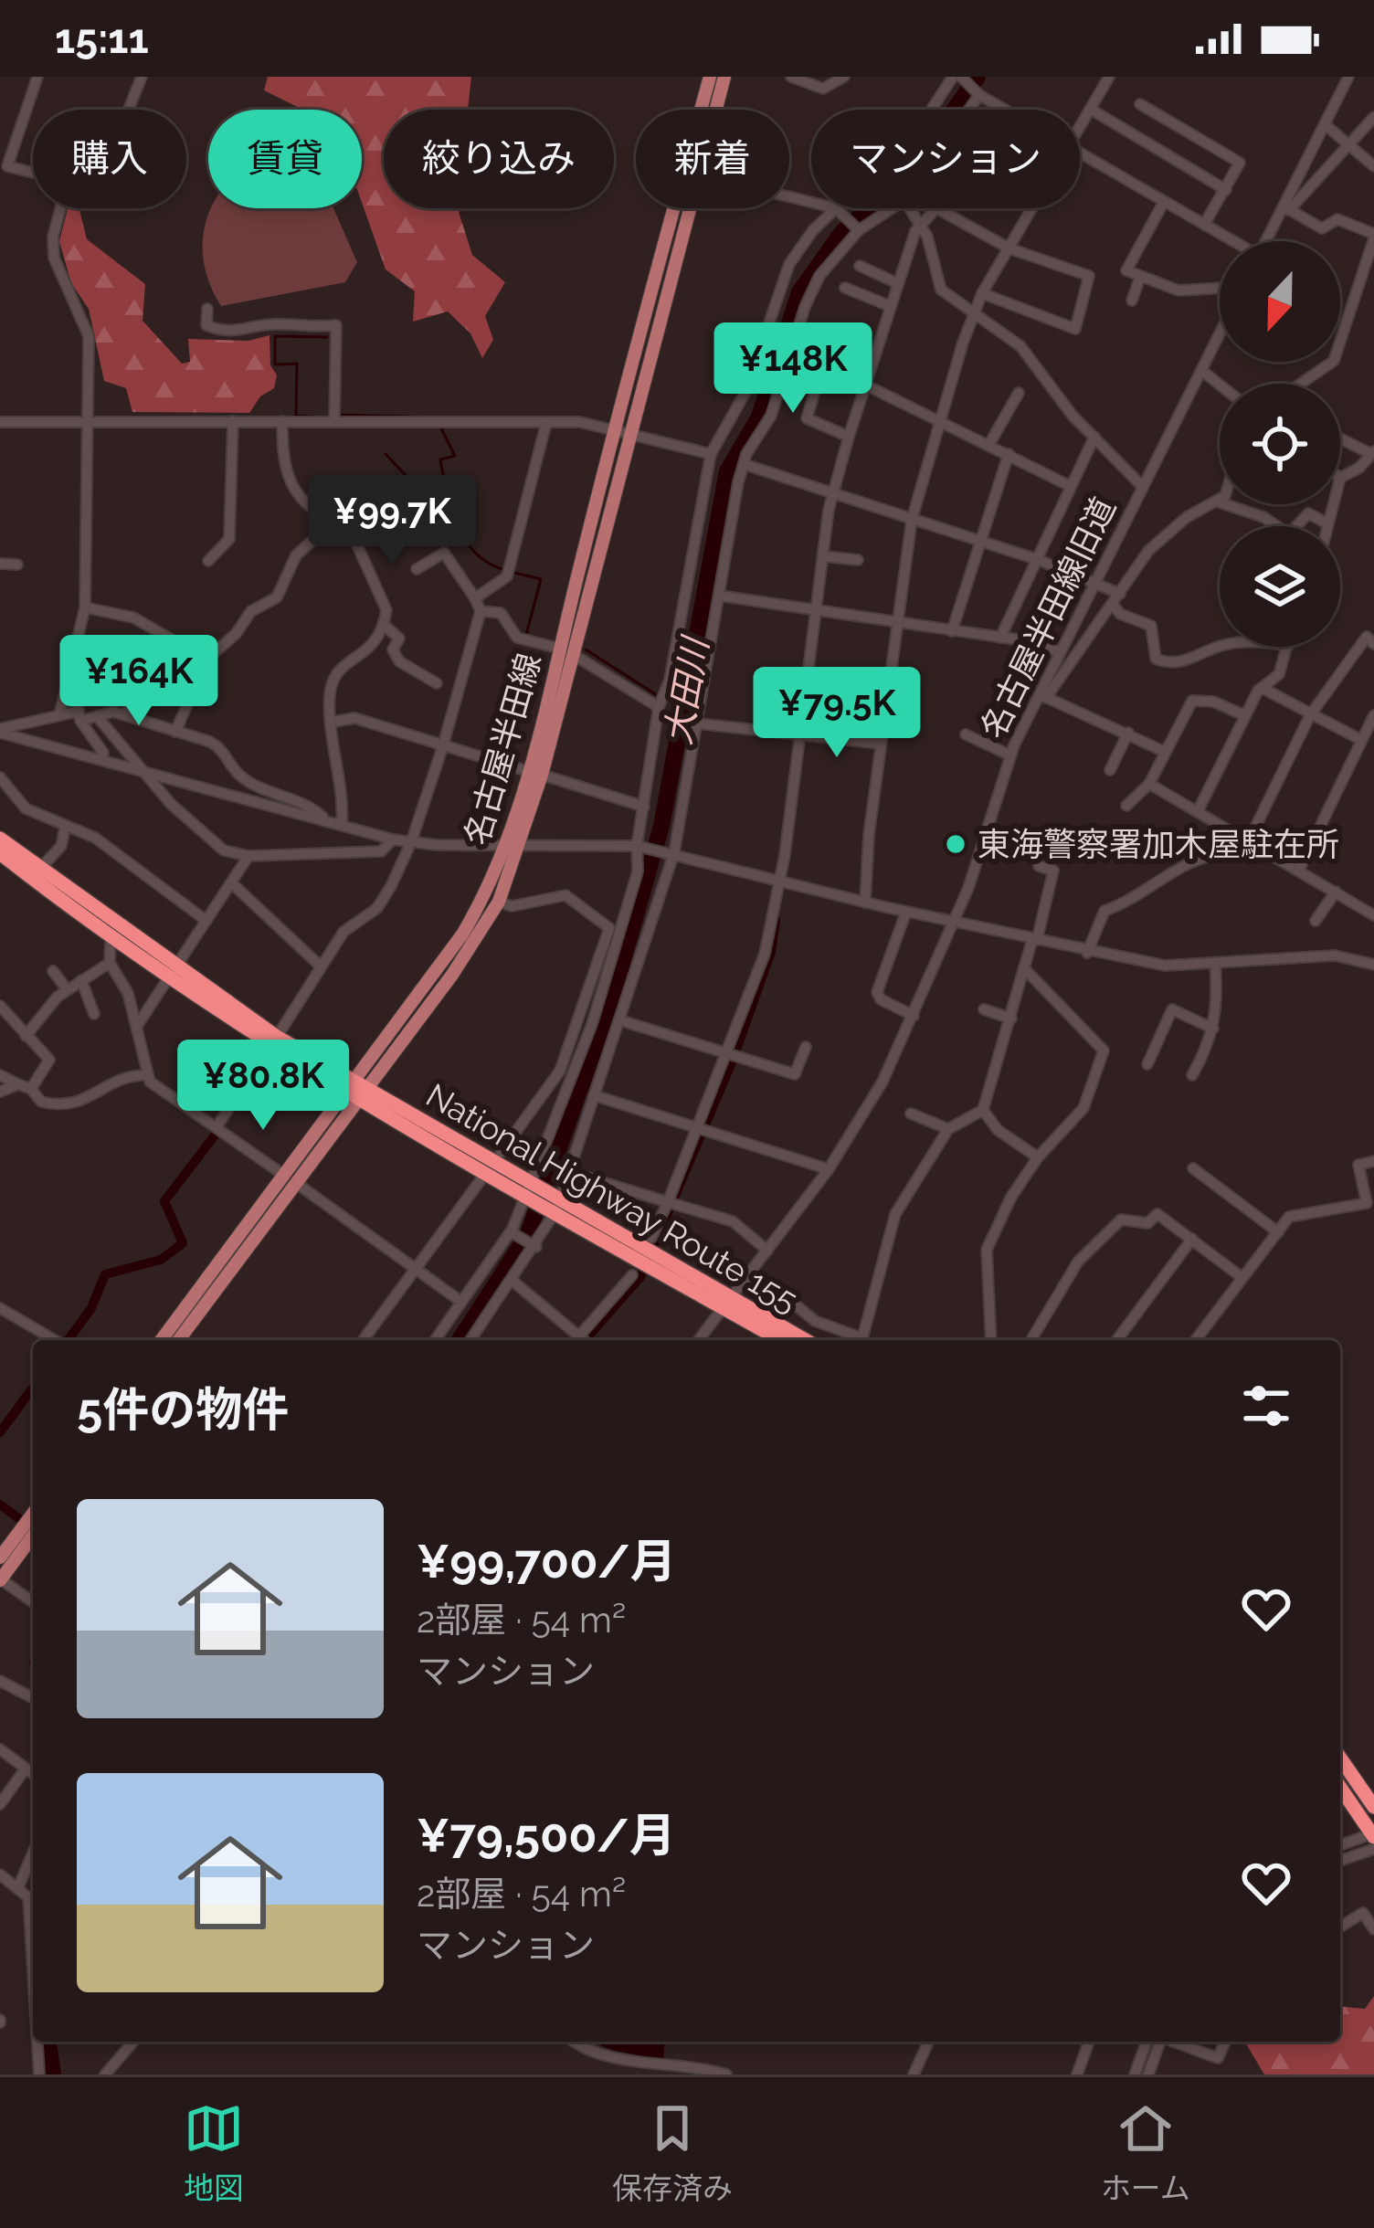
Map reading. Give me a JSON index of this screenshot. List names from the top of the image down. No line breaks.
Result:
{"streets":{"highway":["National Highway Route 155"],"main road":["名古屋半田線"],"street":["名古屋半田線旧道"]},"crossings":[["名古屋半田線旧道","National Highway Route 155"],["名古屋半田線","National Highway Route 155"]],"water":["大田川"],"places":["東海警察署加木屋駐在所"],"north":"bottom","page":{"status":"15:11","chip":["購入","賃貸","絞り込み","新着","マンション"],"price":["¥148K","¥99.7K","¥164K","¥79.5K","¥80.8K"],"heading":"5件の物件","list":[{"name":"¥99,700/月","note":"2部屋 · 54 m² · マンション"},{"name":"¥79,500/月","note":"2部屋 · 54 m² · マンション"}],"tabs":["地図","保存済み","ホーム"]}}
